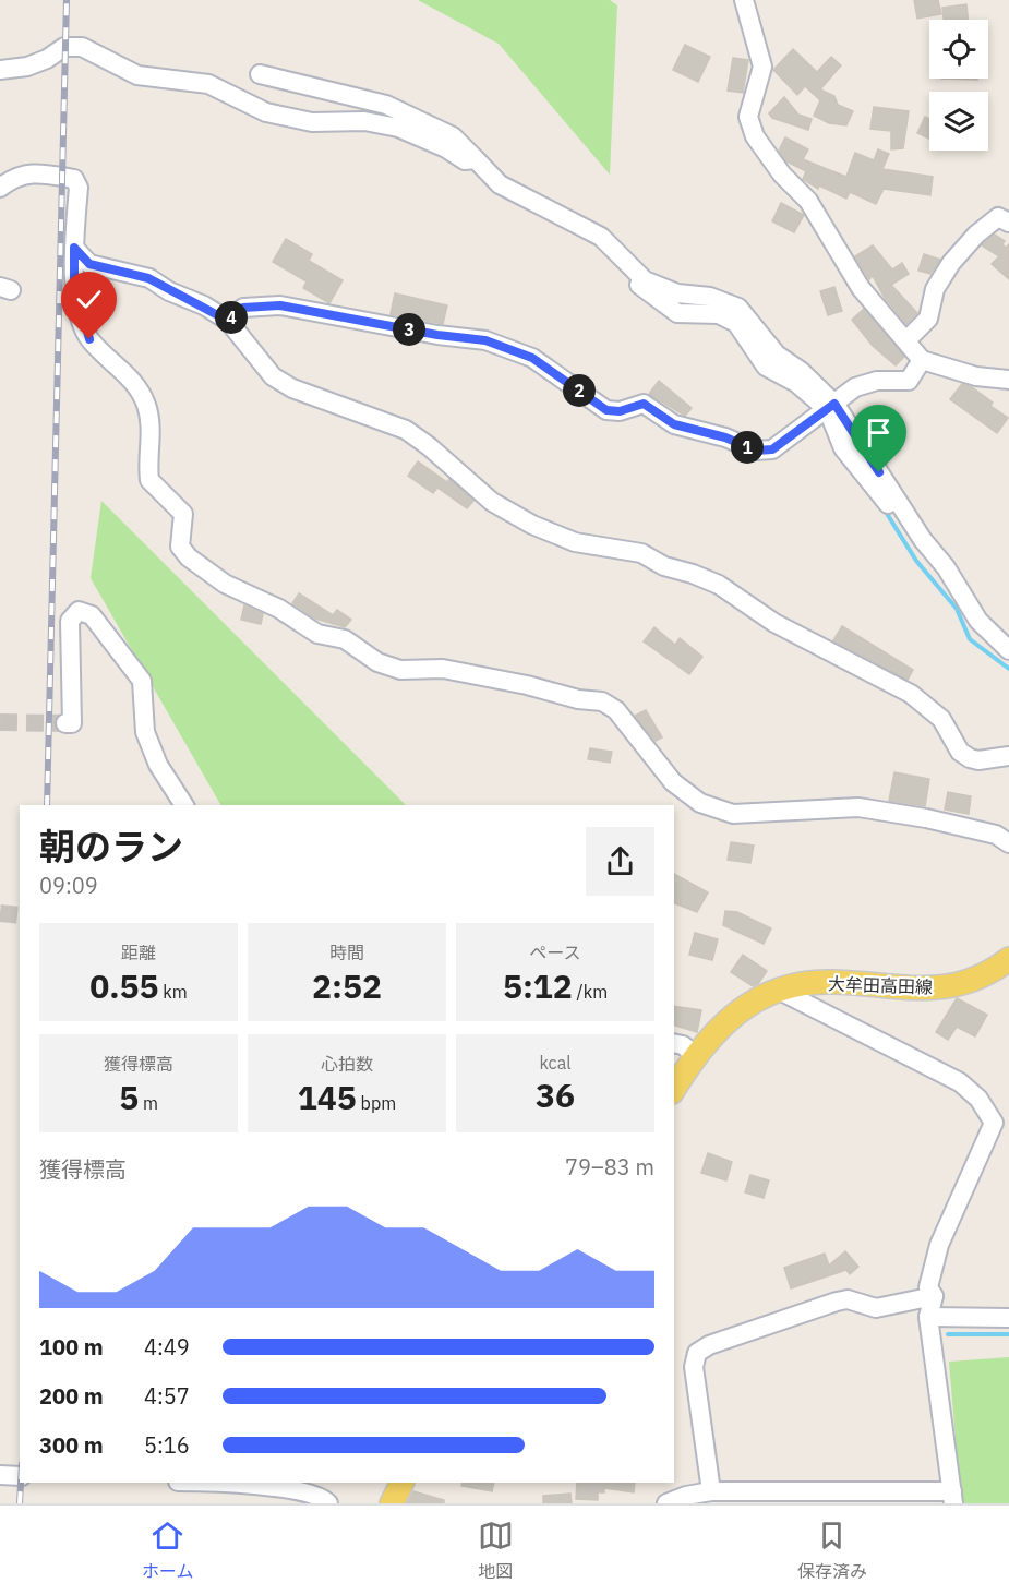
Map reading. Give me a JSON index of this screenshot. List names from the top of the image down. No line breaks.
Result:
{"streets":{"main road":["大牟田高田線"]},"page":{"pins":["4","3","2","1"],"heading":["朝のラン","09:09"],"stats":[["距離","0.55 km"],["時間","2:52"],["ペース","5:12 /km"],["獲得標高","5 m"],["心拍数","145 bpm"],["kcal","36"]],"chart":["獲得標高","79–83 m"],"list":[{"name":"100 m","note":"4:49"},{"name":"200 m","note":"4:57"},{"name":"300 m","note":"5:16"}],"tabs":["ホーム","地図","保存済み"]}}
